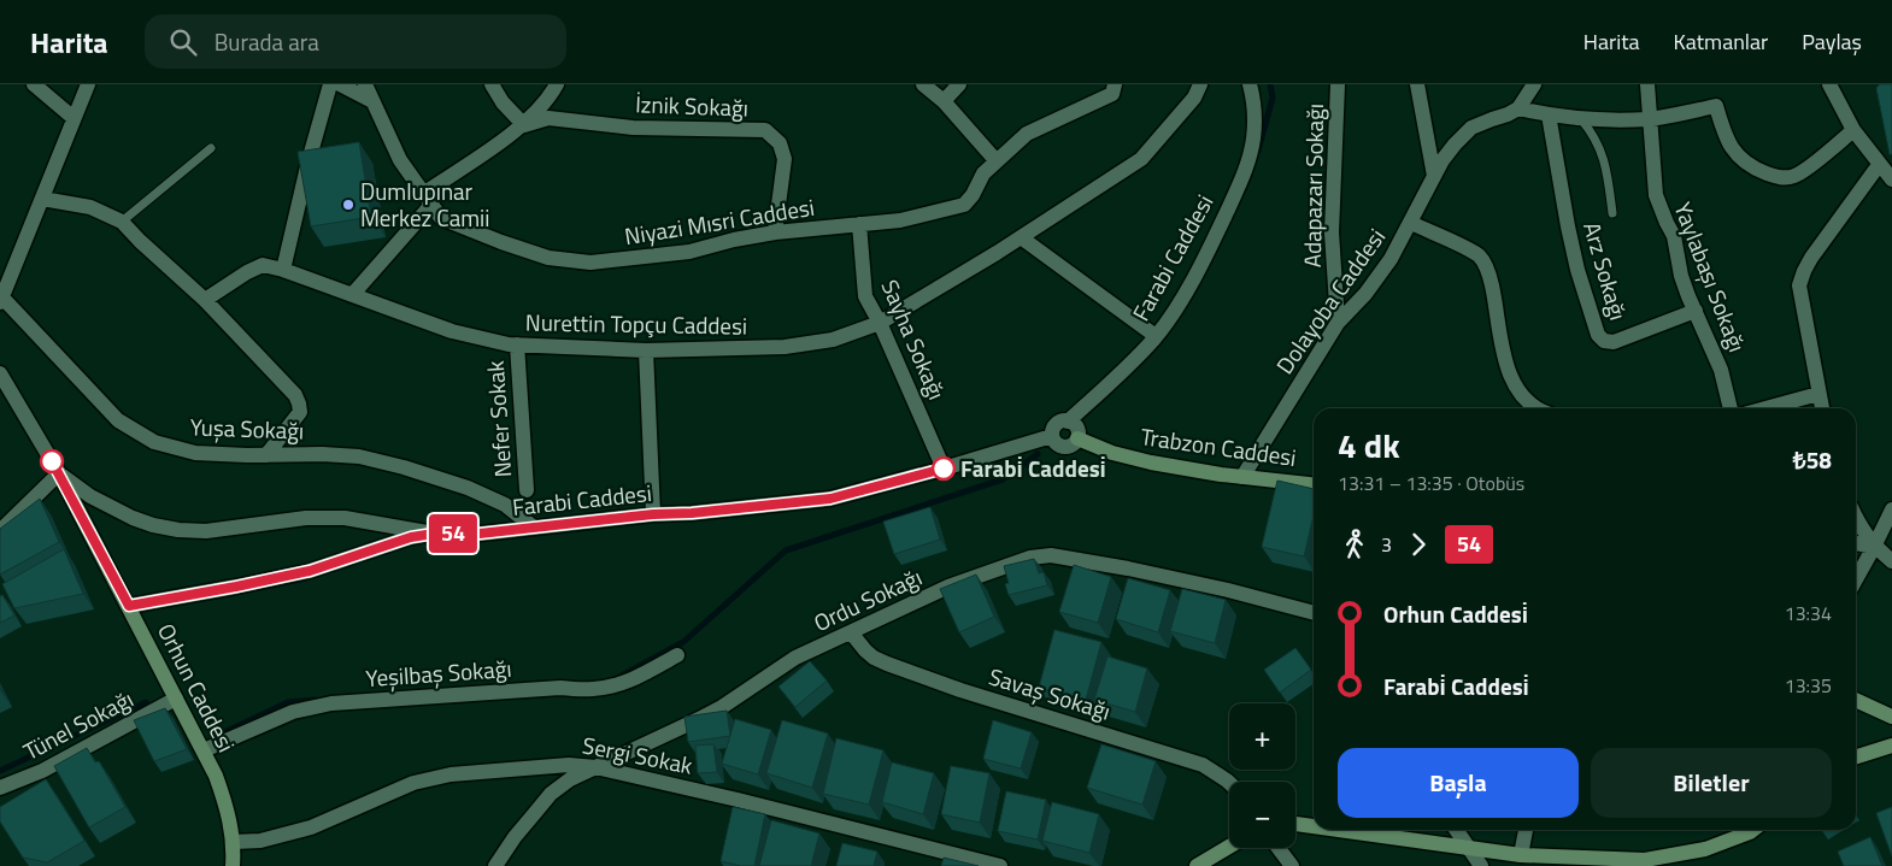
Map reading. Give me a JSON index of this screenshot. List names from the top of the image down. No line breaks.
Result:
{"streets":{"street":["İznik Sokağı","Adapazarı Sokağı","Niyazi Mısri Caddesi","Farabi Caddesi","Arz Sokağı","Yaylabaşı Sokağı","Dolayoba Caddesi","Nurettin Topçu Caddesi","Sayha Sokağı","Nefer Sokak","Yuşa Sokağı","Trabzon Caddesi","Ordu Sokağı","Yeşilbaş Sokağı","Orhun Caddesi","Savaş Sokağı","Tünel Sokağı","Sergi Sokak"]},"crossings":[["İznik Sokağı","Niyazi Mısri Caddesi"],["Adapazarı Sokağı","Dolayoba Caddesi"],["Niyazi Mısri Caddesi","Sayha Sokağı"],["Farabi Caddesi","Sayha Sokağı"],["Farabi Caddesi","Yuşa Sokağı"],["Farabi Caddesi","Trabzon Caddesi"],["Farabi Caddesi","Orhun Caddesi"],["Arz Sokağı","Yaylabaşı Sokağı"],["Dolayoba Caddesi","Trabzon Caddesi"],["Nurettin Topçu Caddesi","Sayha Sokağı"],["Nurettin Topçu Caddesi","Nefer Sokak"],["Ordu Sokağı","Savaş Sokağı"],["Ordu Sokağı","Sergi Sokak"],["Yeşilbaş Sokağı","Orhun Caddesi"],["Orhun Caddesi","Tünel Sokağı"],["Orhun Caddesi","Sergi Sokak"]],"places":["Dumlupınar Merkez Camii","Farabi̇ Caddesi̇"],"lines":["bus line 54"],"page":{"header":"Harita","search":"Burada ara","nav":["Harita","Katmanlar","Paylaş"],"on_map":"54","heading":["4 dk","13:31 – 13:35 · Otobüs","₺58"],"legs":["3","54"],"list":[{"name":"Orhun Caddesi̇","value":"13:34"},{"name":"Farabi̇ Caddesi̇","value":"13:35"}],"map_buttons":["+","−"],"buttons":["Başla","Biletler"]}}
